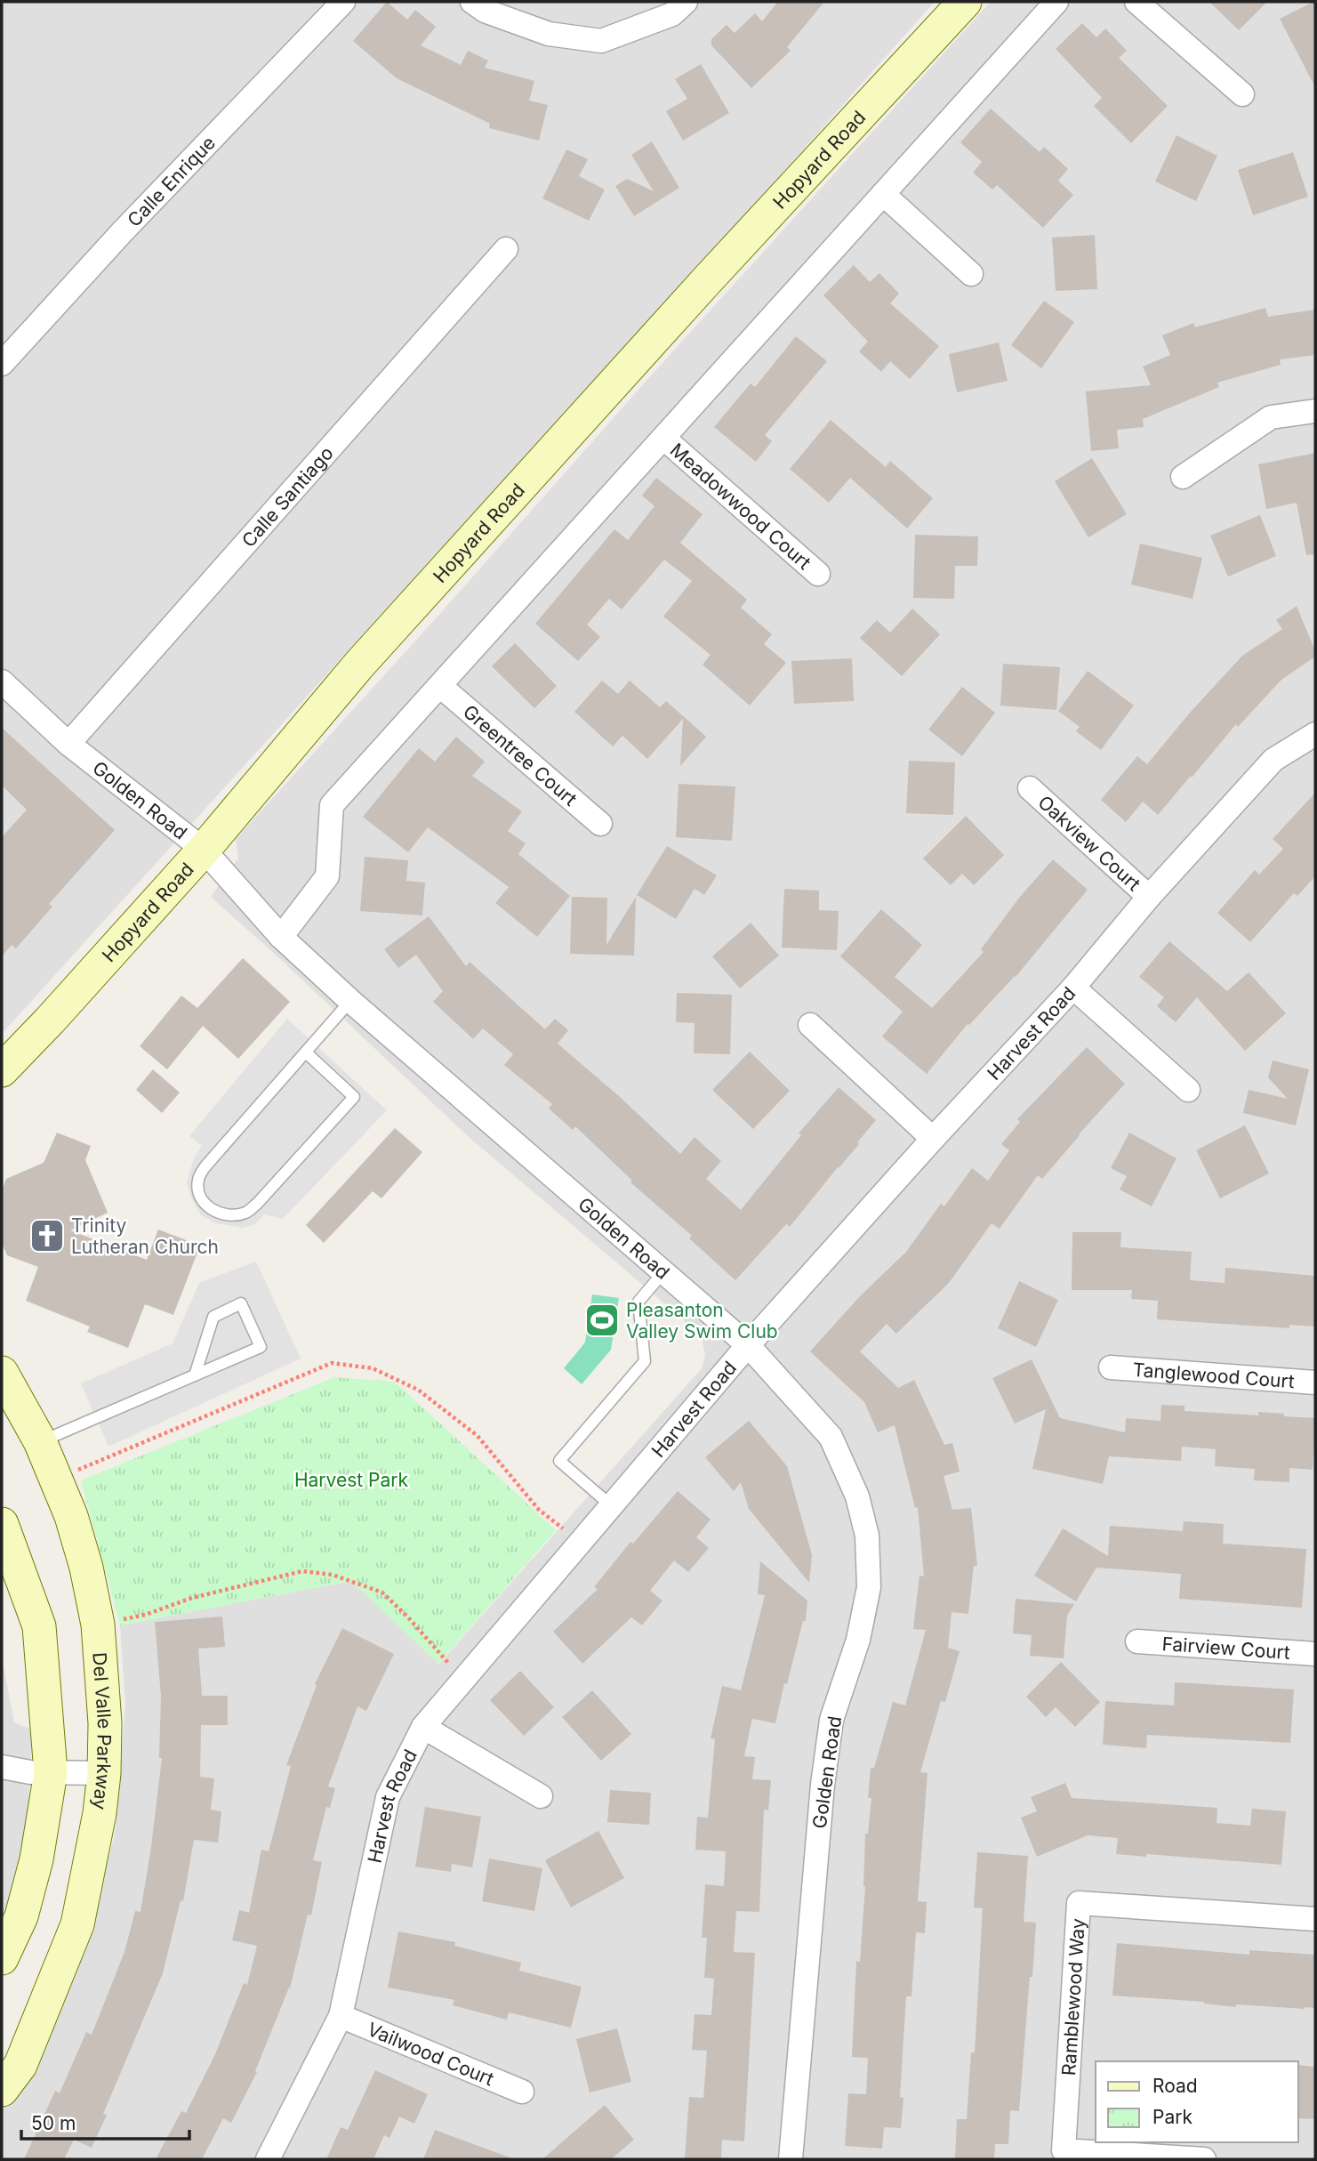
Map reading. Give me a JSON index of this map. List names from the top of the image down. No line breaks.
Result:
{"streets":{"main road":["Hopyard Road","Del Valle Parkway"],"street":["Calle Enrique","Calle Santiago","Meadowwood Court","Greentree Court","Golden Road","Oakview Court","Harvest Road","Tanglewood Court","Fairview Court","Ramblewood Way","Vailwood Court"]},"crossings":[["Hopyard Road","Golden Road"],["Calle Santiago","Golden Road"],["Golden Road","Harvest Road"],["Oakview Court","Harvest Road"],["Harvest Road","Vailwood Court"]],"parks":["Harvest Park"],"places":{"church":["Trinity Lutheran Church"],"sports":["Pleasanton Valley Swim Club"]},"legend":["Road","Park"],"scale_bar":"50 m"}
